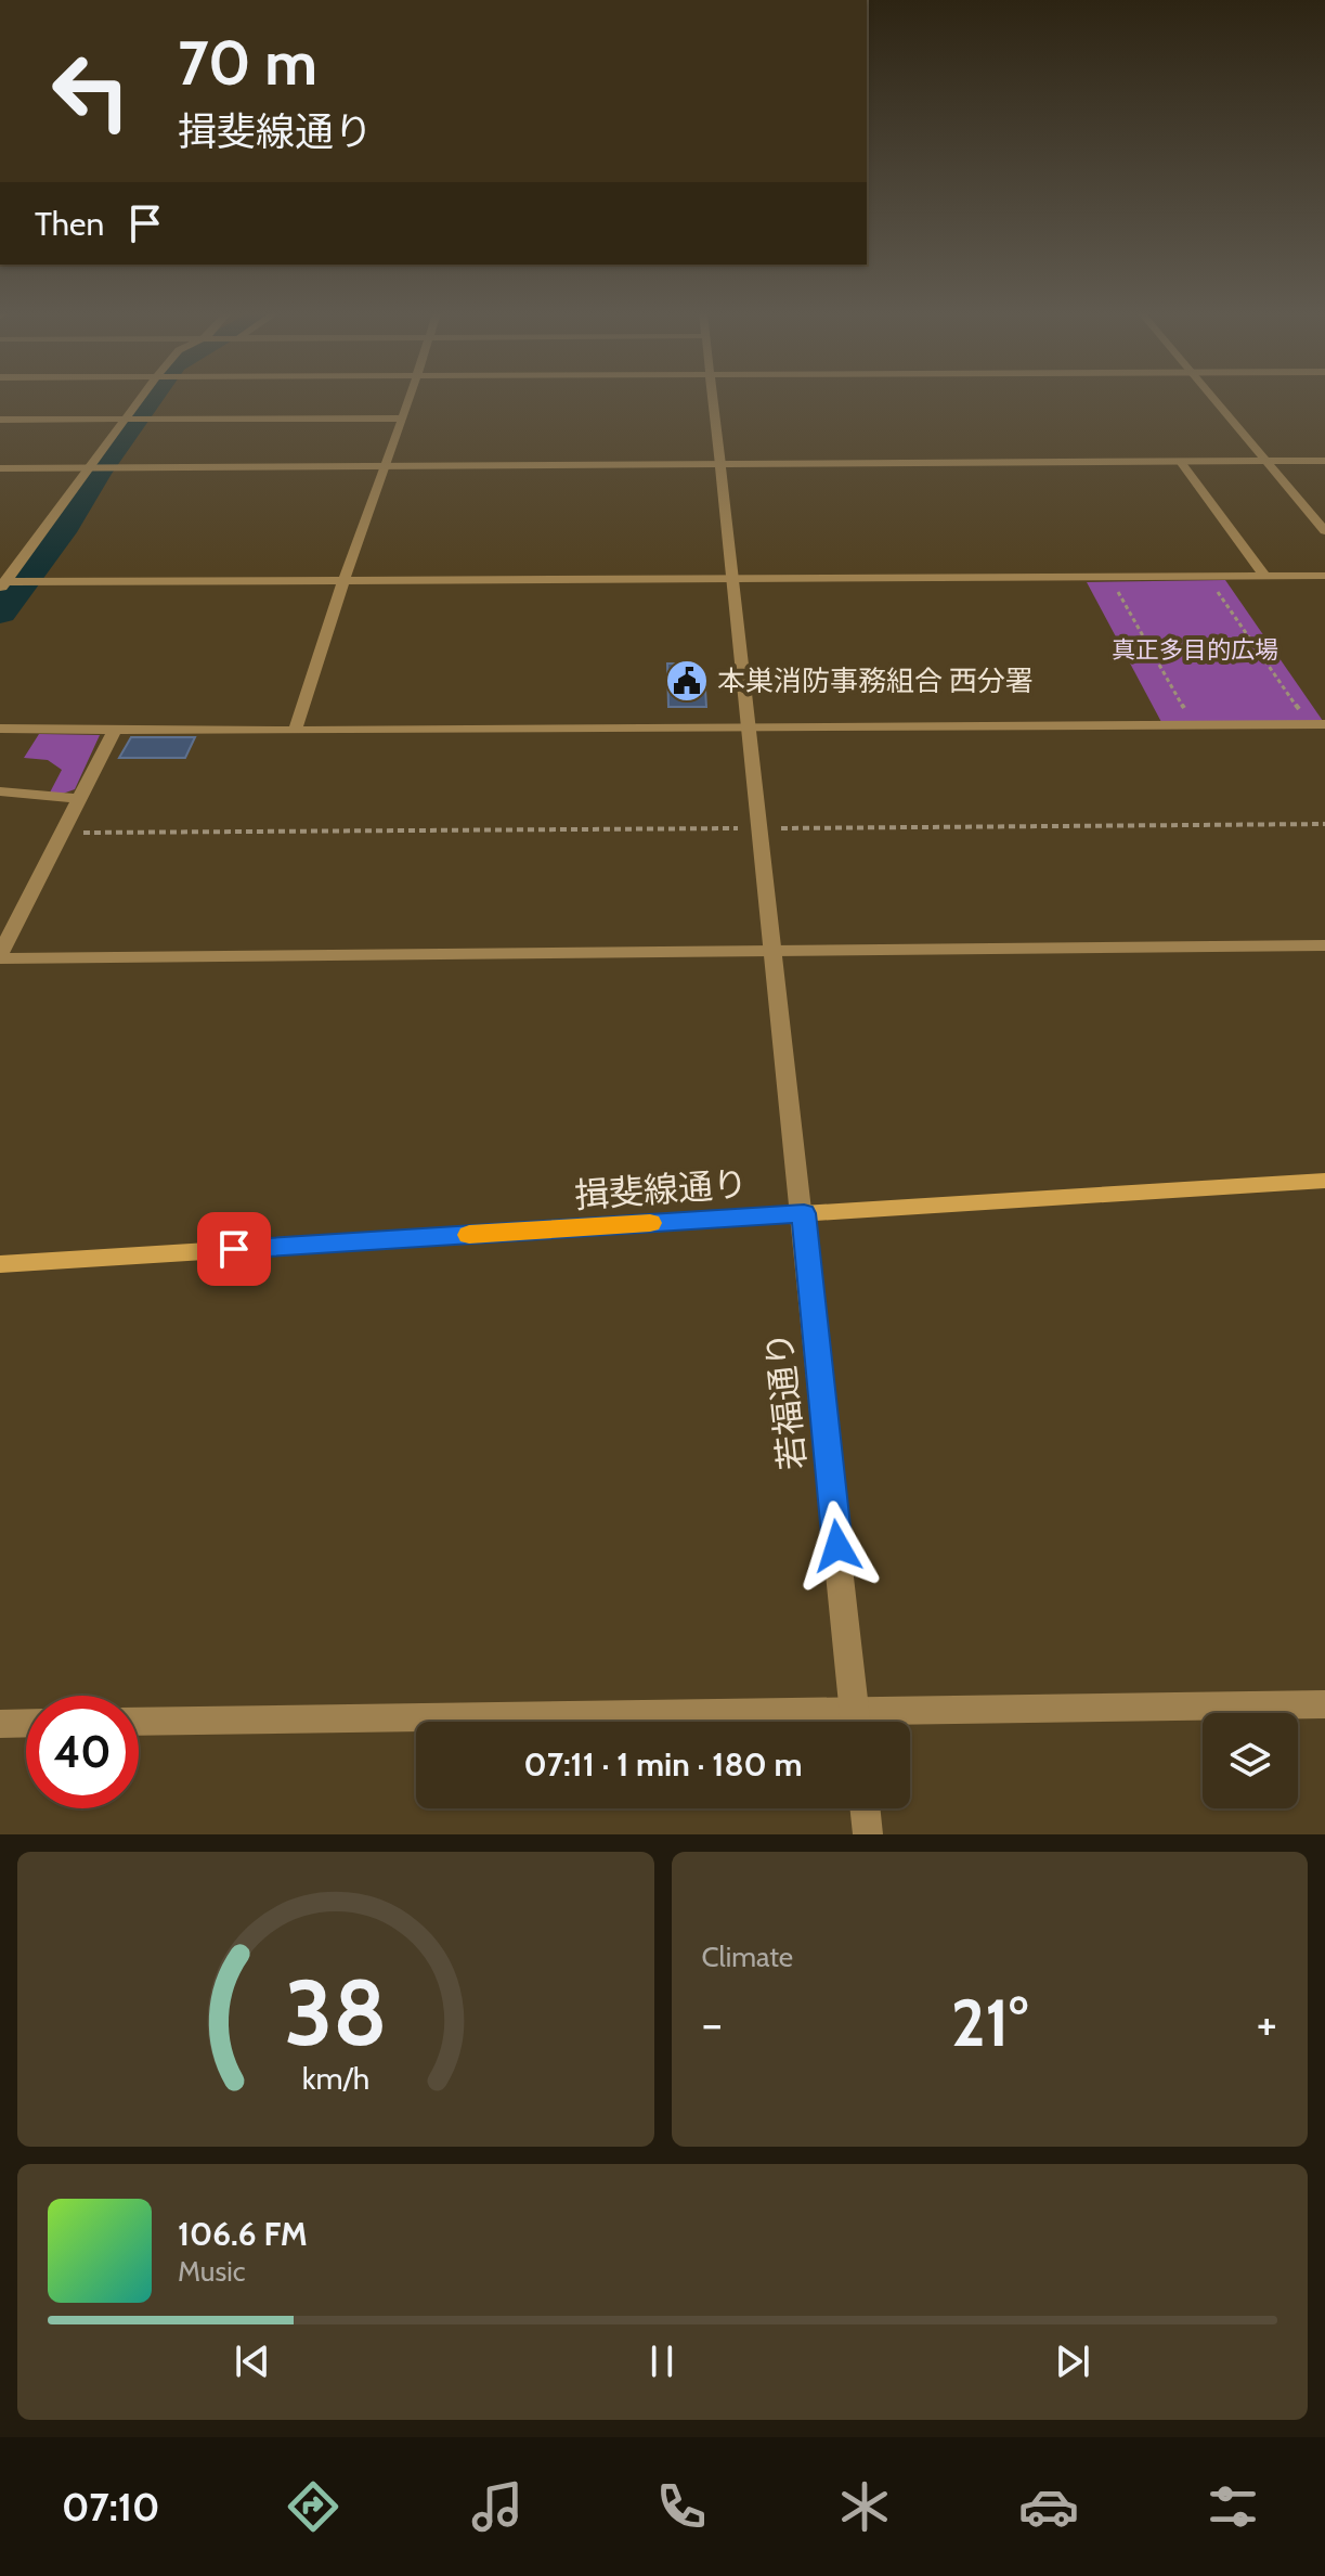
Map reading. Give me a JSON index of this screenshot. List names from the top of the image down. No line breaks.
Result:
{"streets":{"main road":["揖斐線通り"],"street":["若福通り"]},"crossings":[["揖斐線通り","若福通り"]],"parks":["真正多目的広場"],"places":{"public building":["本巣消防事務組合 西分署"]},"page":{"turn":["70 m","揖斐線通り"],"then":"Then","limit":"40","trip":"07:11 · 1 min · 180 m","tile":"Climate","heat":["−","21°","+"],"song":["106.6 FM","Music"],"tabs":"07:10","gauge":["38","km/h"]}}
